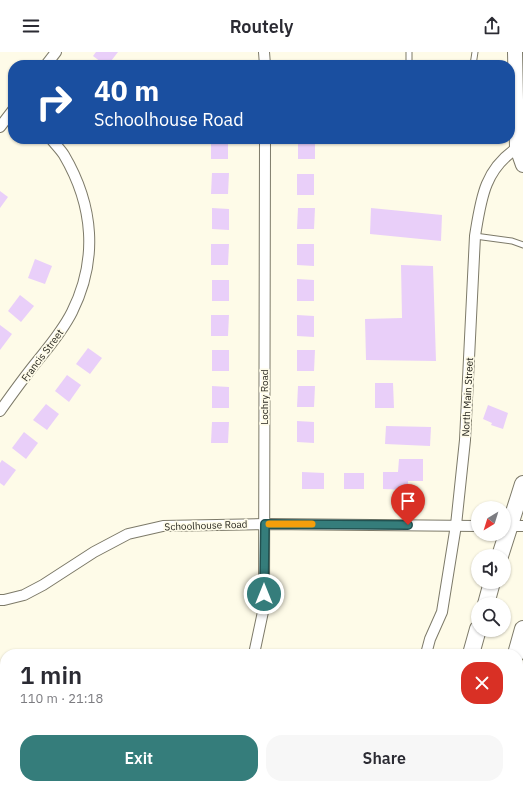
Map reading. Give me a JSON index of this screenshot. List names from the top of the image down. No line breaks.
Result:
{"streets":{"street":["Francis Street","Lochry Road","North Main Street","Schoolhouse Road"]},"crossings":[["Lochry Road","Schoolhouse Road"],["North Main Street","Schoolhouse Road"]],"north":"bottom left","page":{"header":"Routely","turn":["40 m","Schoolhouse Road"],"heading":["1 min","110 m · 21:18"],"buttons":["Exit","Share"]}}
